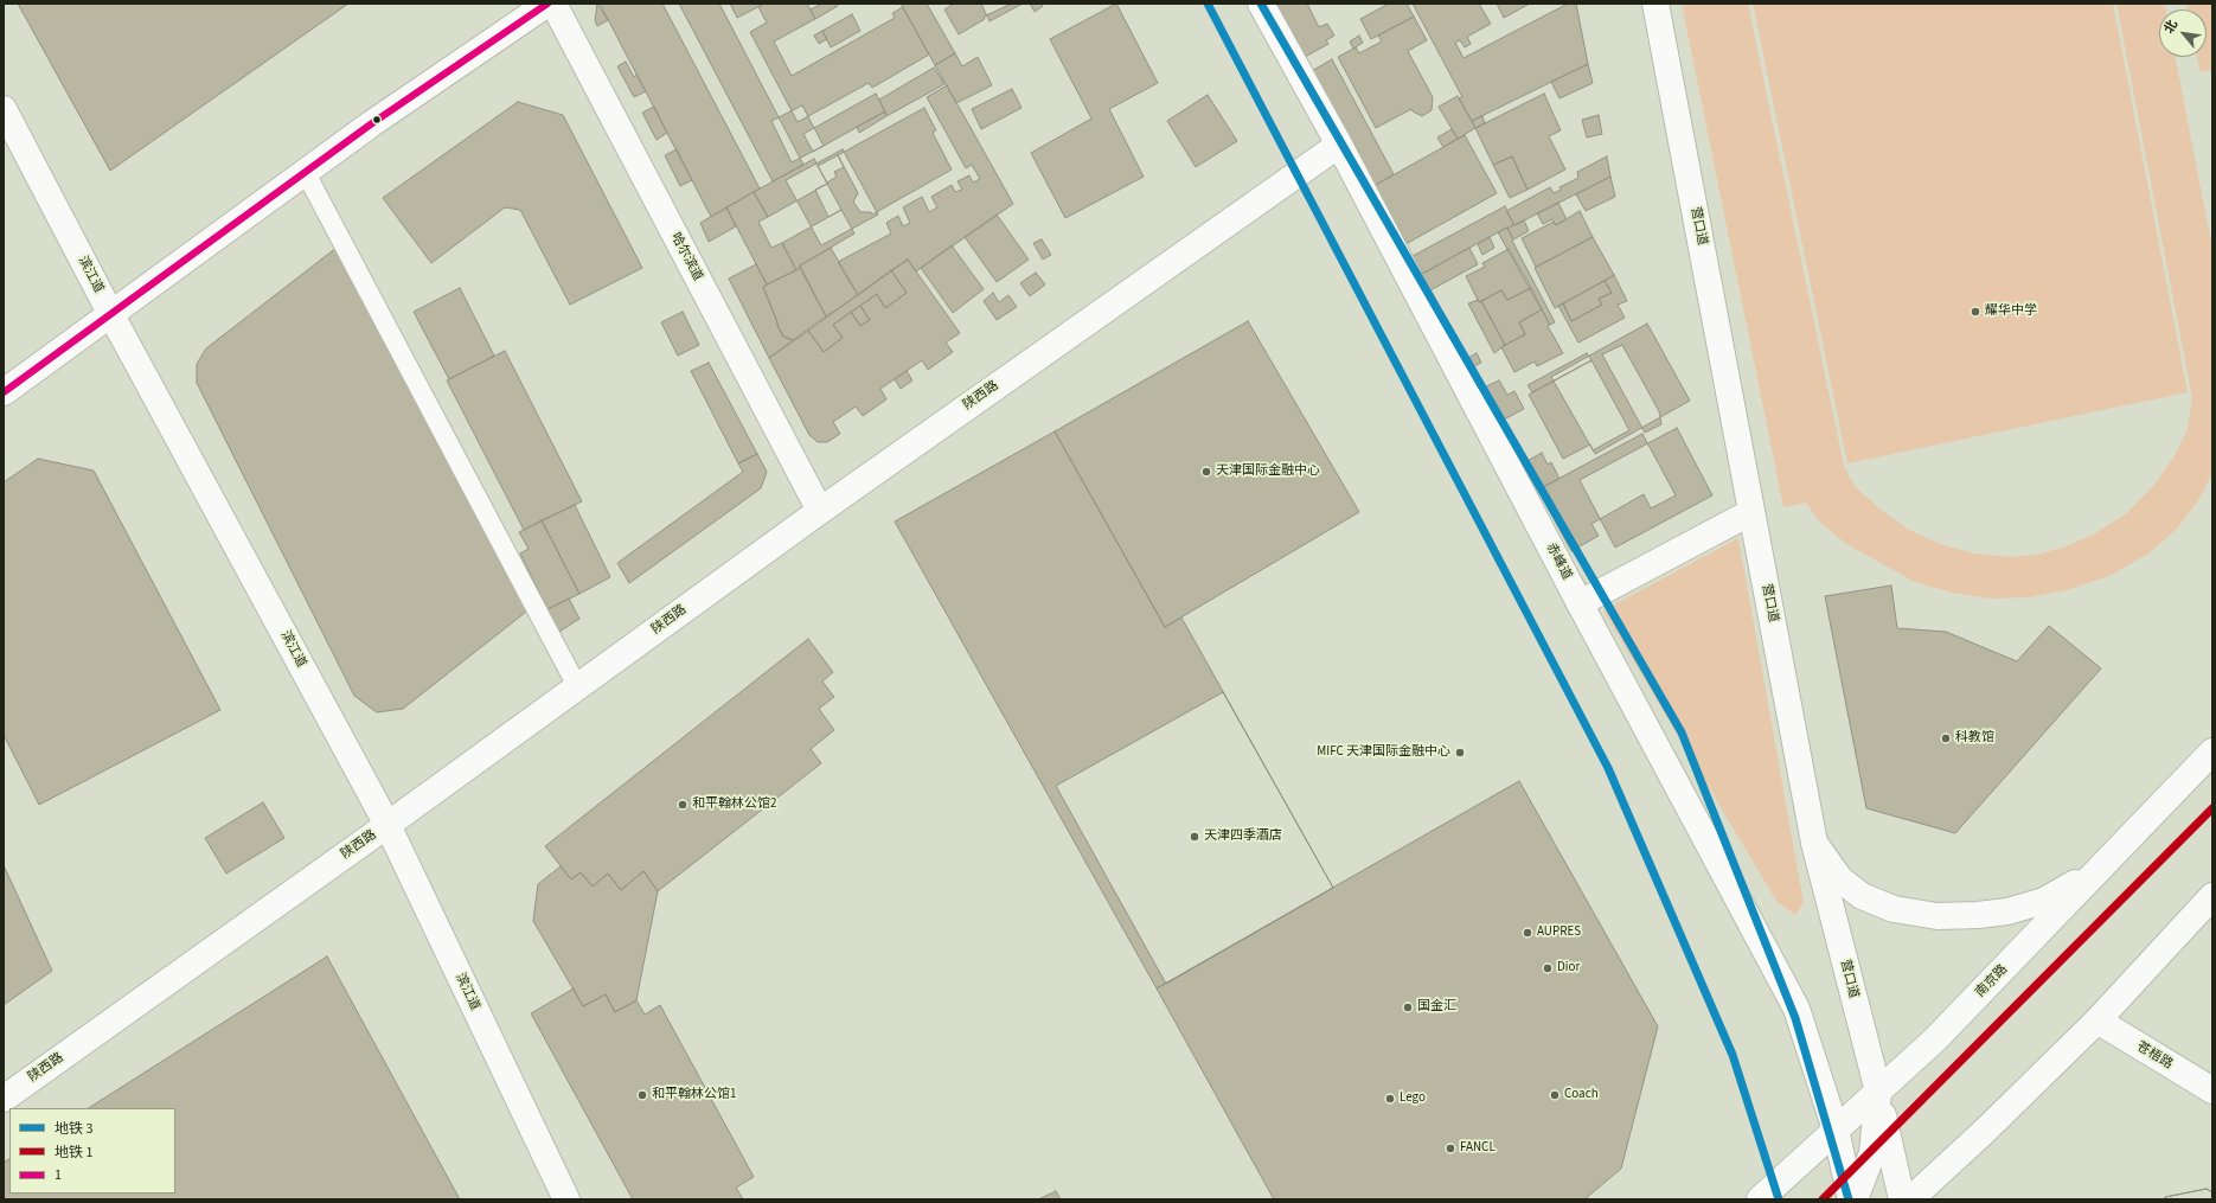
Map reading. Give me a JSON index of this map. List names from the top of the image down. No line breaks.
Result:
{"streets":{"street":["营口道","哈尔滨道","滨江道","陕西路","赤峰道","南京路","苍梧路"]},"crossings":[["营口道","南京路"],["哈尔滨道","陕西路"],["滨江道","陕西路"],["陕西路","赤峰道"],["赤峰道","南京路"]],"places":["耀华中学","天津国际金融中心","科教馆","MIFC 天津国际金融中心","和平翰林公馆2","天津四季酒店","AUPRES","Dior","国金汇","和平翰林公馆1","Coach","Lego","FANCL"],"lines":["metro line 3","transit line 1","metro line 1"],"legend":["地铁 3","地铁 1","1"],"north":"top left"}
